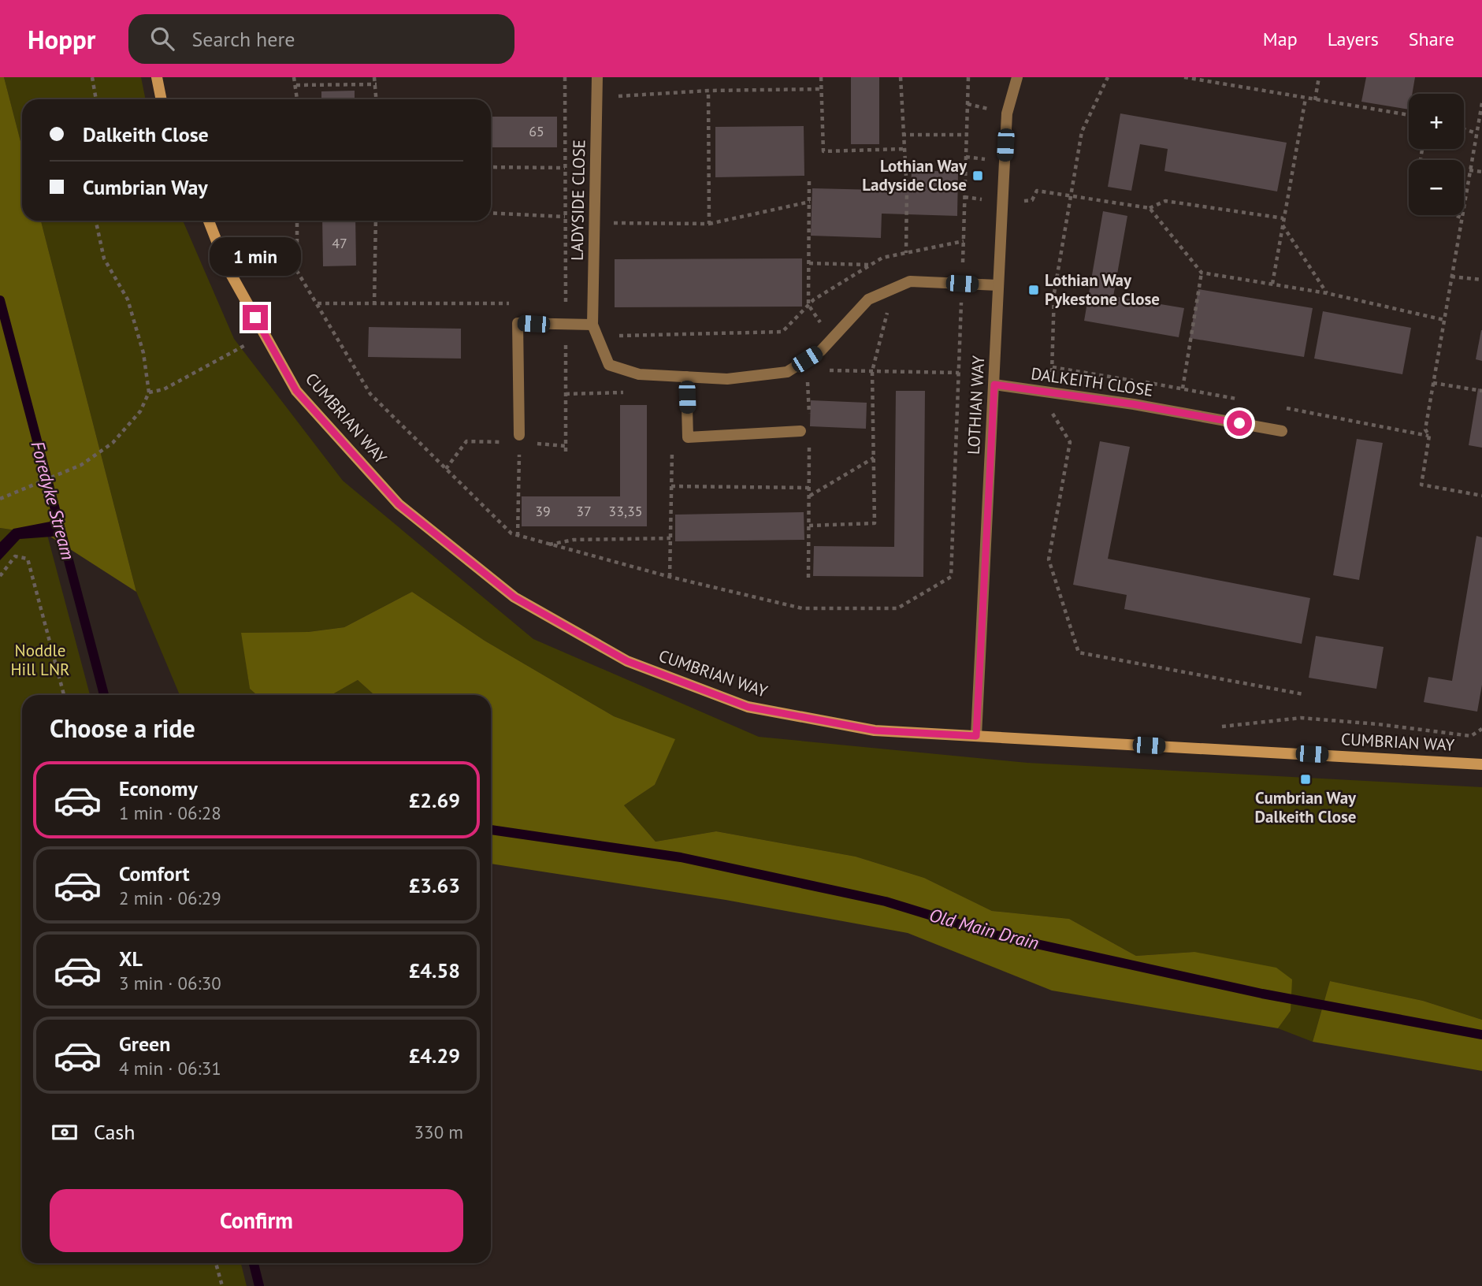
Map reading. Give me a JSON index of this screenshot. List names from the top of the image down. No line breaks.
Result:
{"streets":{"street":["LADYSIDE CLOSE","DALKEITH CLOSE","LOTHIAN WAY","CUMBRIAN WAY"]},"crossings":[["LADYSIDE CLOSE","LOTHIAN WAY"],["DALKEITH CLOSE","LOTHIAN WAY"],["LOTHIAN WAY","CUMBRIAN WAY"]],"water":["Foredyke Stream","Old Main Drain"],"parks":["Noddle Hill LNR"],"places":{"transit":["Lothian Way Ladyside Close","Lothian Way Pykestone Close","Cumbrian Way Dalkeith Close"]},"house_numbers":["65","47","39","37","33,35"],"page":{"header":"Hoppr","search":"Search here","nav":["Map","Layers","Share"],"map_buttons":["+","−"],"banner":["Dalkeith Close","Cumbrian Way"],"bubble":"1 min","heading":"Choose a ride","list":[{"name":"Economy","note":"1 min · 06:28","value":"£2.69"},{"name":"Comfort","note":"2 min · 06:29","value":"£3.63"},{"name":"XL","note":"3 min · 06:30","value":"£4.58"},{"name":"Green","note":"4 min · 06:31","value":"£4.29"}],"pay":["Cash","330 m"],"buttons":"Confirm"}}
